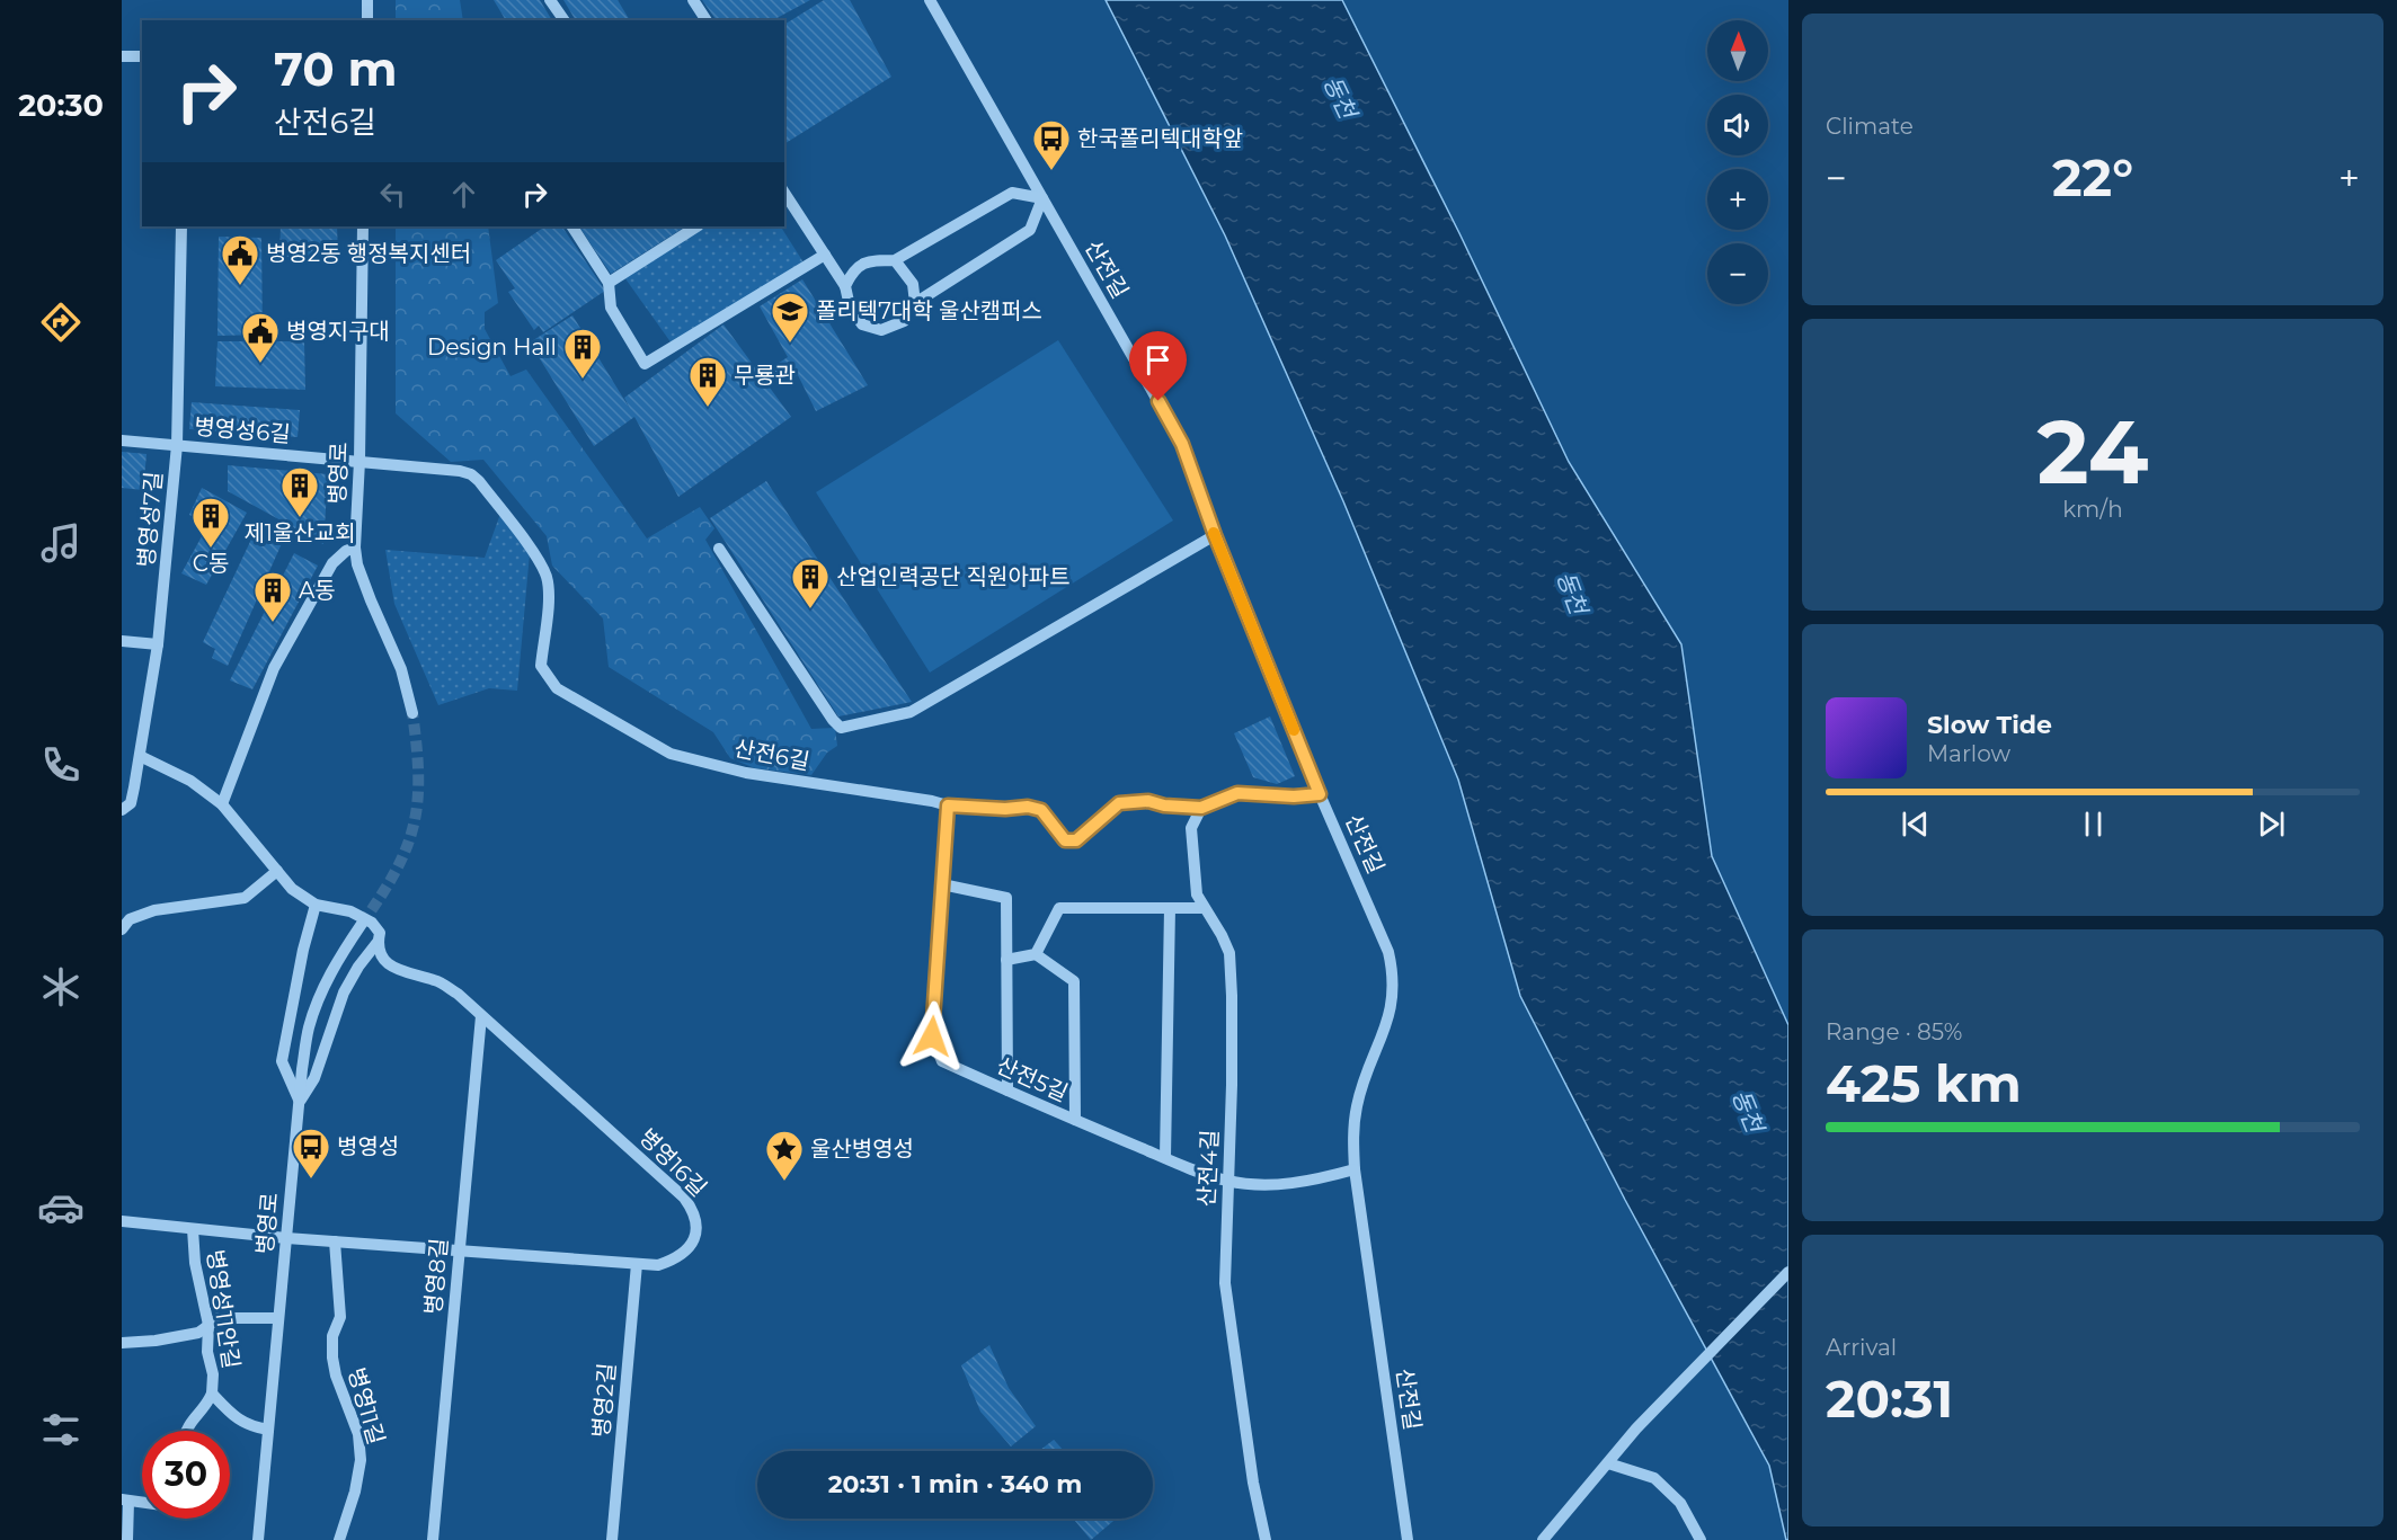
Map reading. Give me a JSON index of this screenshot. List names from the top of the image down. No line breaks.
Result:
{"streets":{"street":["산전길","병영성6길","병영로","병영성7길","산전6길","산전5길","병영16길","산전4길","병영8길","병영성11안길","병영2길","병영11길"]},"crossings":[["산전길","산전6길"],["산전길","산전5길"],["병영성6길","병영로"],["병영성6길","병영성7길"],["병영성6길","산전6길"],["병영로","산전6길"],["병영로","병영16길"],["병영로","병영성11안길"],["산전6길","산전5길"],["산전6길","산전4길"],["산전5길","산전4길"],["병영16길","병영8길"],["병영16길","병영성11안길"],["병영16길","병영2길"],["병영16길","병영11길"]],"water":["동천"],"places":{"bus stop":["한국폴리텍대학앞","병영성"],"public building":["병영2동 행정복지센터","병영지구대"],"school or university":["폴리텍7대학 울산캠퍼스"],"building":["Design Hall","무룡관","제1울산교회","C동","산업인력공단 직원아파트","A동"],"place":["울산병영성"]},"north":"top","page":{"tabs":"20:30","tile":["Climate",["24","km/h"],["Range · 85%","425 km"],["Arrival","20:31"]],"map_buttons":["+","−"],"turn":["70 m","산전6길"],"heat":["−","22°","+"],"song":["Slow Tide","Marlow"],"limit":"30","trip":"20:31 · 1 min · 340 m"}}
